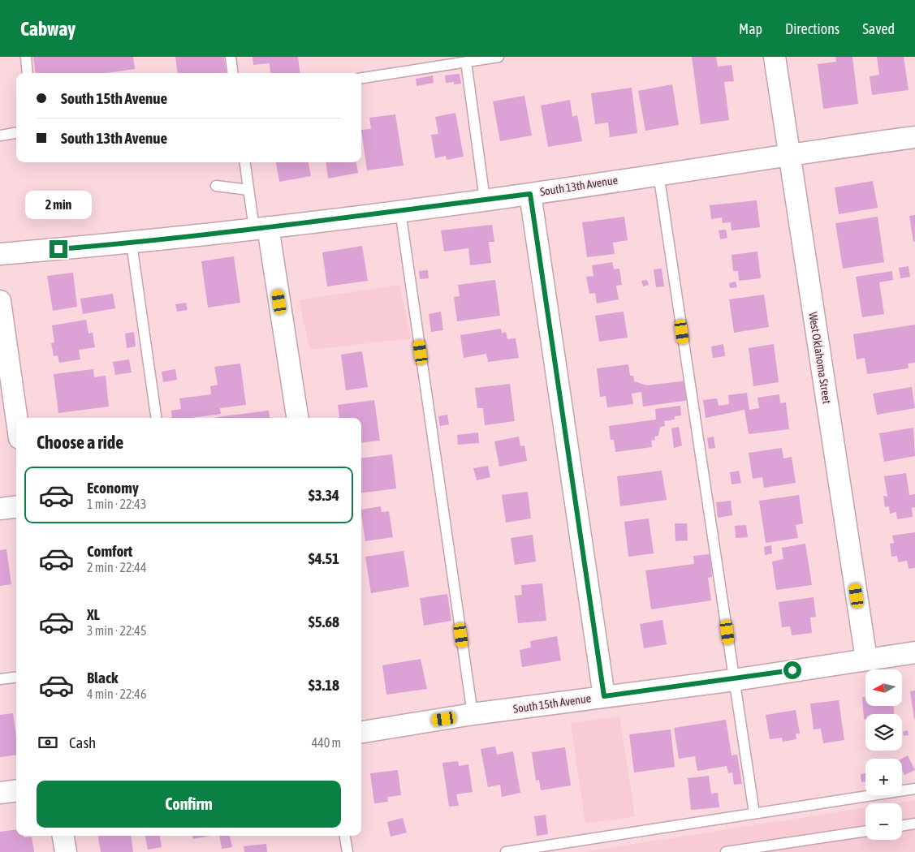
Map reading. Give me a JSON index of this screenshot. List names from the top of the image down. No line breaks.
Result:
{"streets":{"street":["South 13th Avenue","West Oklahoma Street","South 15th Avenue"]},"crossings":[["South 13th Avenue","West Oklahoma Street"],["West Oklahoma Street","South 15th Avenue"]],"north":"left","page":{"header":"Cabway","nav":["Map","Directions","Saved"],"banner":["South 15th Avenue","South 13th Avenue"],"bubble":"2 min","heading":"Choose a ride","list":[{"name":"Economy","note":"1 min · 22:43","value":"$3.34"},{"name":"Comfort","note":"2 min · 22:44","value":"$4.51"},{"name":"XL","note":"3 min · 22:45","value":"$5.68"},{"name":"Black","note":"4 min · 22:46","value":"$3.18"}],"map_buttons":["+","−"],"pay":["Cash","440 m"],"buttons":"Confirm"}}
